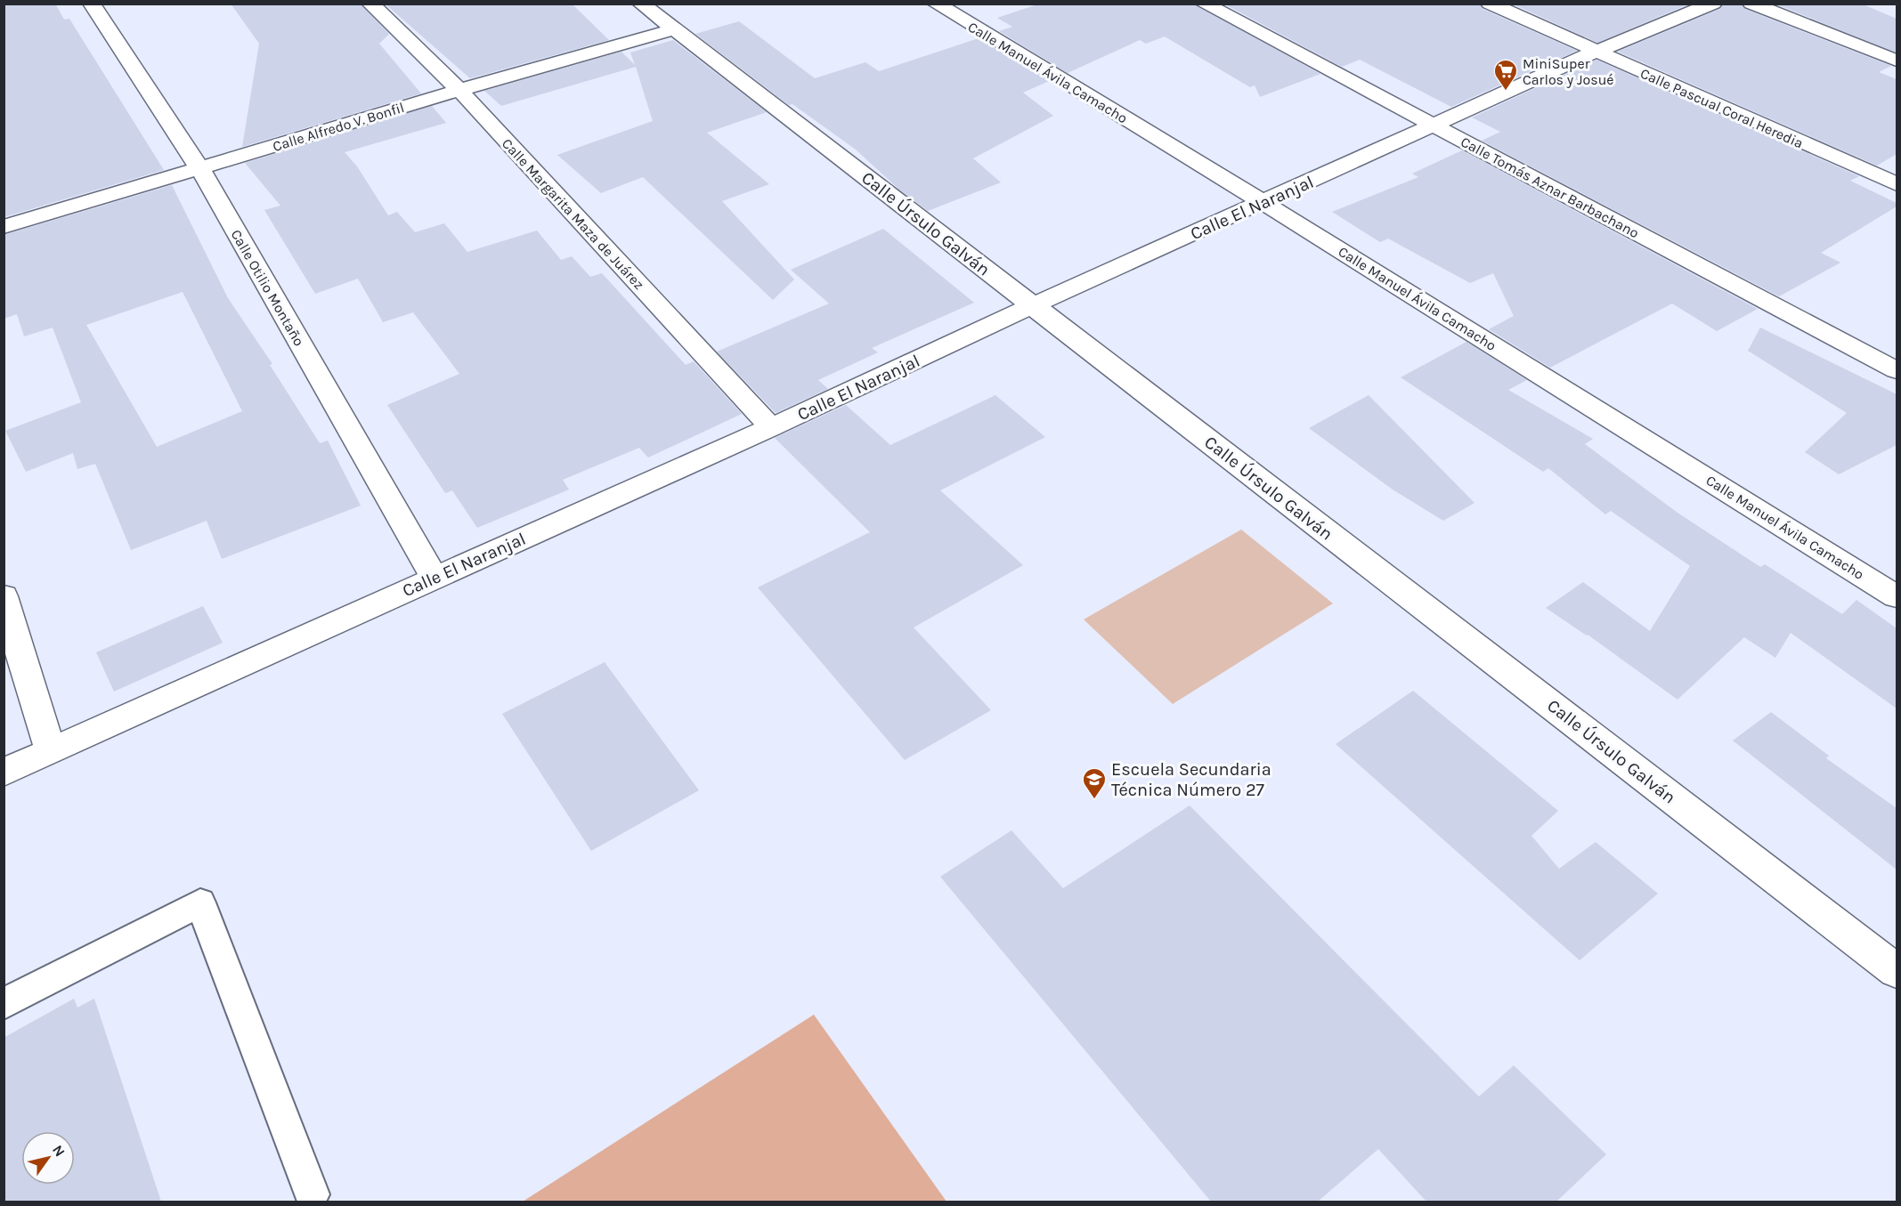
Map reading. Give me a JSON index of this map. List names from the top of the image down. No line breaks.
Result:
{"streets":{"street":["Calle Manuel Ávila Camacho","Calle Pascual Coral Heredia","Calle Alfredo V. Bonfil","Calle Tomás Aznar Barbachano","Calle El Naranjal","Calle Margarita Maza de Juárez","Calle Úrsulo Galván","Calle Otilio Montaño"]},"crossings":[["Calle Manuel Ávila Camacho","Calle El Naranjal"],["Calle Pascual Coral Heredia","Calle El Naranjal"],["Calle Alfredo V. Bonfil","Calle Margarita Maza de Juárez"],["Calle Alfredo V. Bonfil","Calle Úrsulo Galván"],["Calle Alfredo V. Bonfil","Calle Otilio Montaño"],["Calle Tomás Aznar Barbachano","Calle El Naranjal"],["Calle El Naranjal","Calle Margarita Maza de Juárez"],["Calle El Naranjal","Calle Úrsulo Galván"],["Calle El Naranjal","Calle Otilio Montaño"]],"places":{"supermarket":["MiniSuper Carlos y Josué"],"school or university":["Escuela Secundaria Técnica Número 27"]},"north":"top right"}
